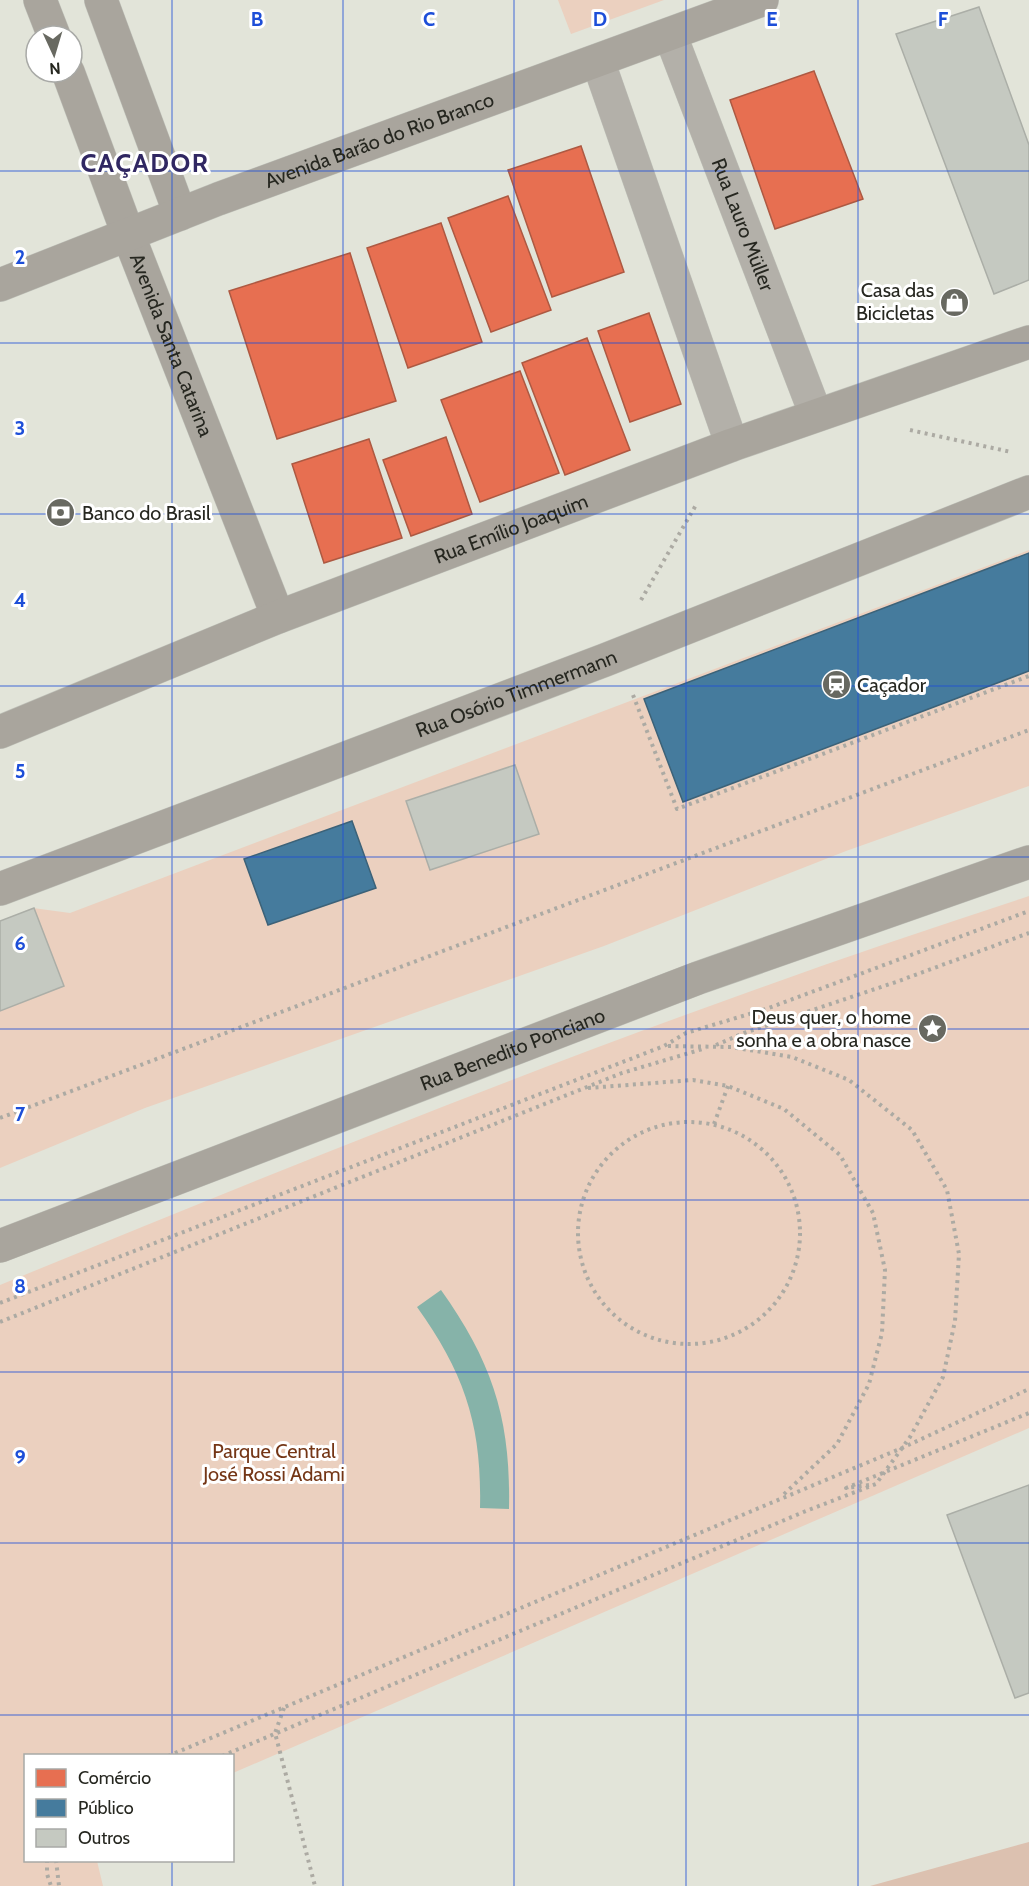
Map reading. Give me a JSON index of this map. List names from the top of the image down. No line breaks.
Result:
{"streets":{"main road":["Avenida Barão do Rio Branco","Avenida Santa Catarina","Rua Emílio Joaquim","Rua Osório Timmermann","Rua Benedito Ponciano"],"street":["Rua Lauro Müller"]},"crossings":[["Avenida Barão do Rio Branco","Rua Lauro Müller"],["Avenida Barão do Rio Branco","Avenida Santa Catarina"],["Rua Lauro Müller","Rua Emílio Joaquim"],["Avenida Santa Catarina","Rua Emílio Joaquim"]],"districts":["CAÇADOR"],"parks":["Parque Central José Rossi Adami"],"places":{"shop":["Casa das Bicicletas"],"bank":["Banco do Brasil"],"station":["Caçador"],"place":["Deus quer, o home sonha e a obra nasce"]},"legend":["Comércio","Público","Outros"],"north":"bottom","grid":{"columns":["B","C","D","E","F"],"rows":["2","3","4","5","6","7","8","9"]}}
